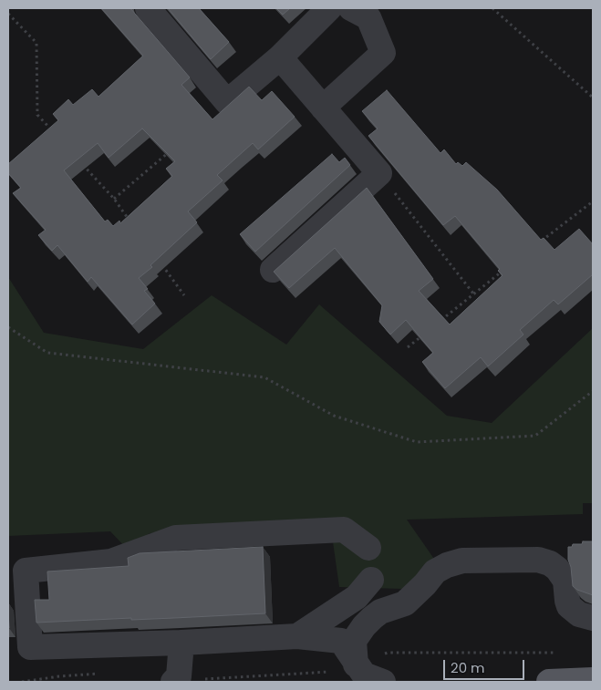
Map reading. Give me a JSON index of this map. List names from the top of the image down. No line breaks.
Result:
{"scale_bar":"20 m"}
